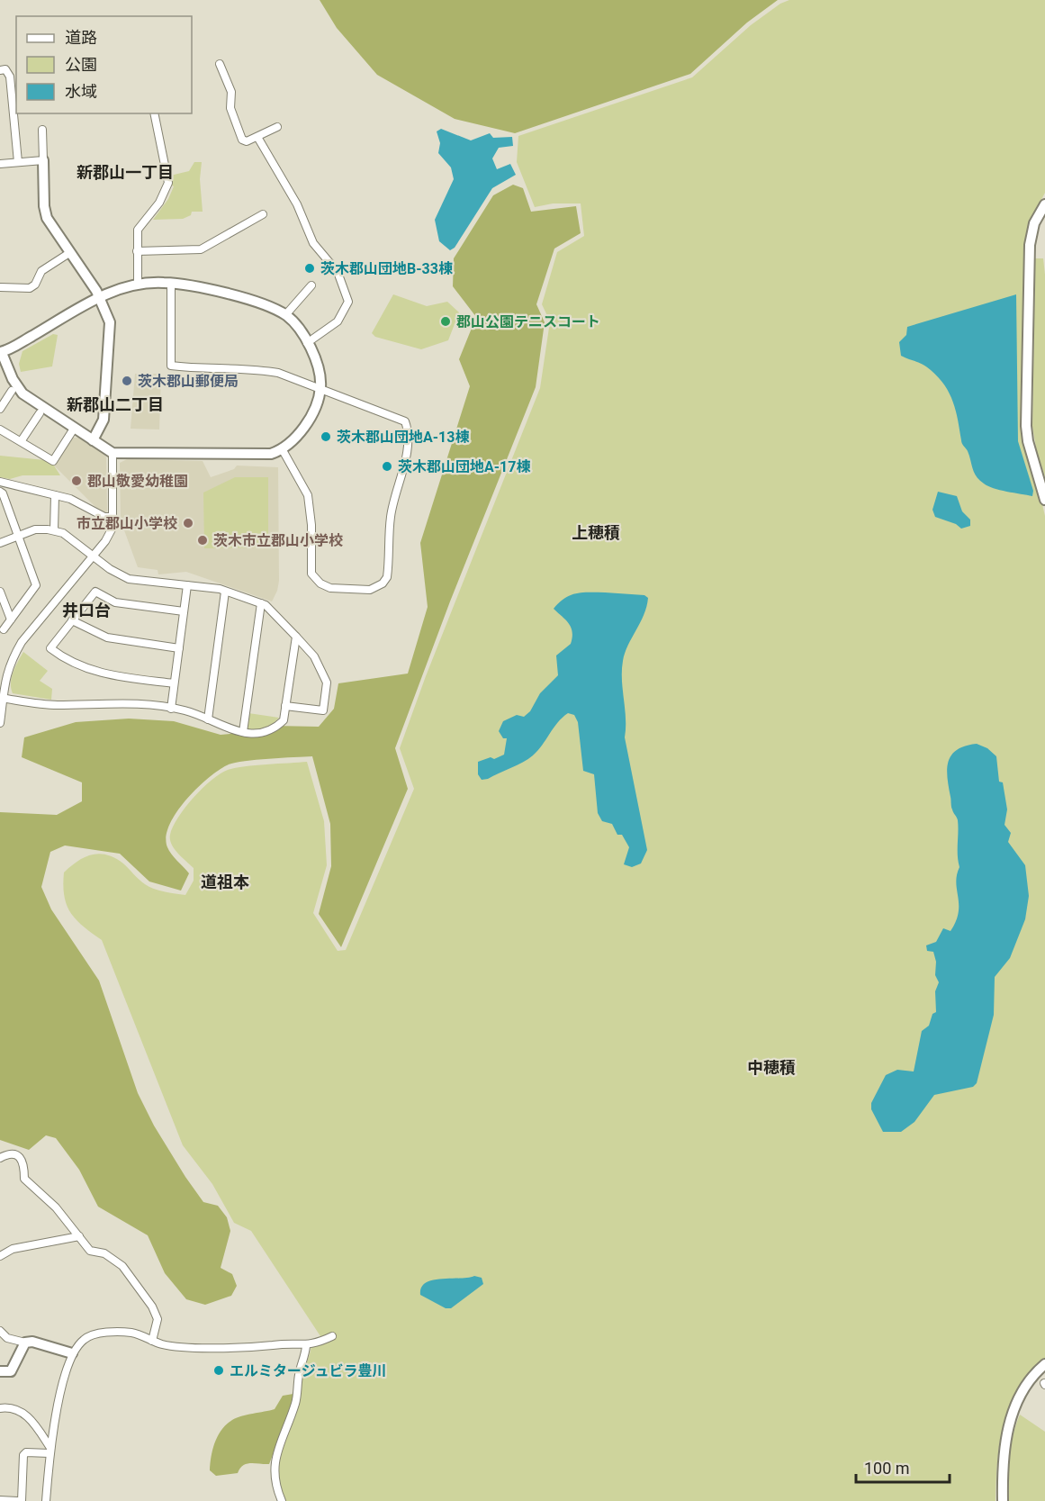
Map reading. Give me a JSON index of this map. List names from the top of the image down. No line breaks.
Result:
{"districts":["新郡山一丁目","新郡山二丁目","上穂積","井口台","道祖本","中穂積"],"places":["茨木郡山団地B-33棟","郡山公園テニスコート","茨木郡山郵便局","茨木郡山団地A-13棟","茨木郡山団地A-17棟","郡山敬愛幼稚園","市立郡山小学校","茨木市立郡山小学校","エルミタージュビラ豊川"],"legend":["道路","公園","水域"],"scale_bar":"100 m"}
